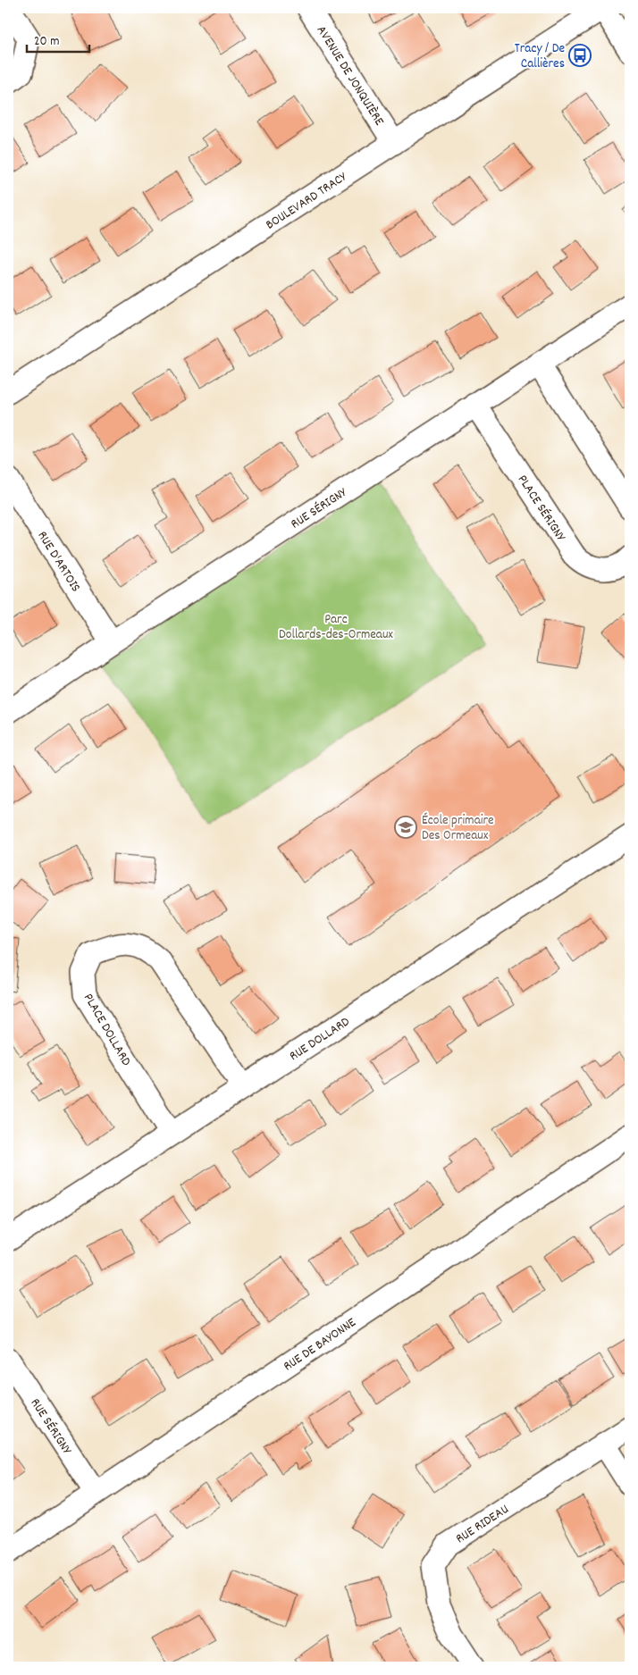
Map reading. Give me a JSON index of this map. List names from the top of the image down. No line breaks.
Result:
{"streets":{"street":["AVENUE DE JONQUIÈRE","BOULEVARD TRACY","RUE SÉRIGNY","PLACE SÉRIGNY","RUE D'ARTOIS","PLACE DOLLARD","RUE DOLLARD","RUE DE BAYONNE","RUE RIDEAU"]},"crossings":[["AVENUE DE JONQUIÈRE","BOULEVARD TRACY"],["RUE SÉRIGNY","PLACE SÉRIGNY"],["RUE SÉRIGNY","RUE D'ARTOIS"],["RUE SÉRIGNY","RUE DE BAYONNE"],["PLACE DOLLARD","RUE DOLLARD"]],"parks":["Parc Dollards-des-Ormeaux"],"places":{"bus stop":["Tracy / De Callières"],"school or university":["École primaire Des Ormeaux"]},"scale_bar":"20 m"}
